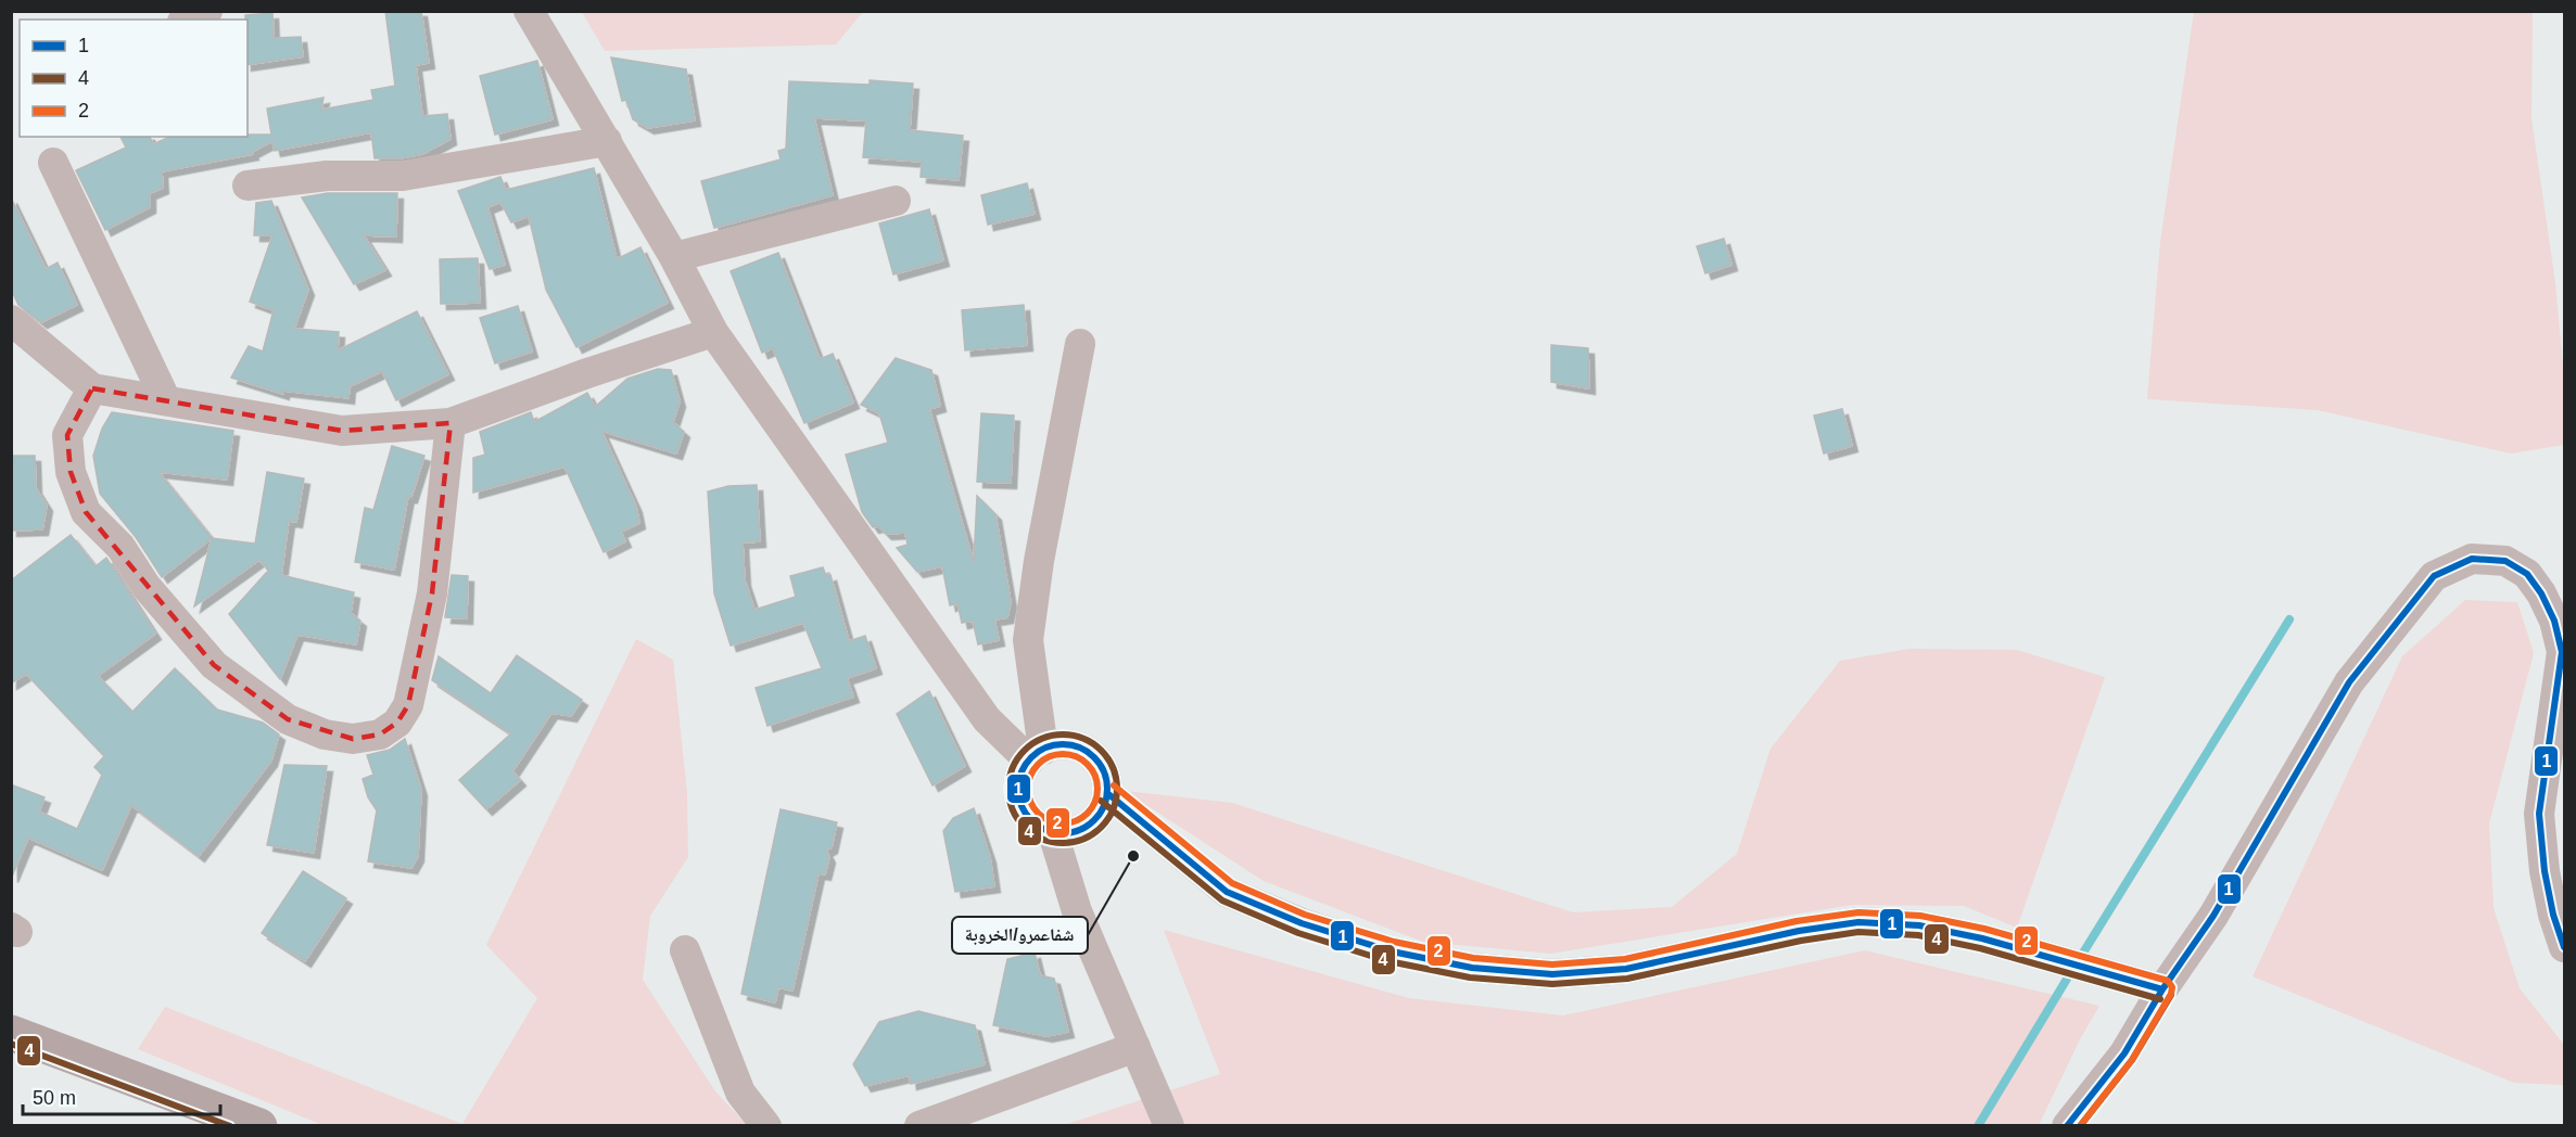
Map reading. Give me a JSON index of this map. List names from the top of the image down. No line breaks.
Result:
{"places":["شفاعمرو/الخروبة"],"lines":["transit line 1","transit line 4","transit line 2"],"legend":["1","4","2"],"scale_bar":"50 m"}
